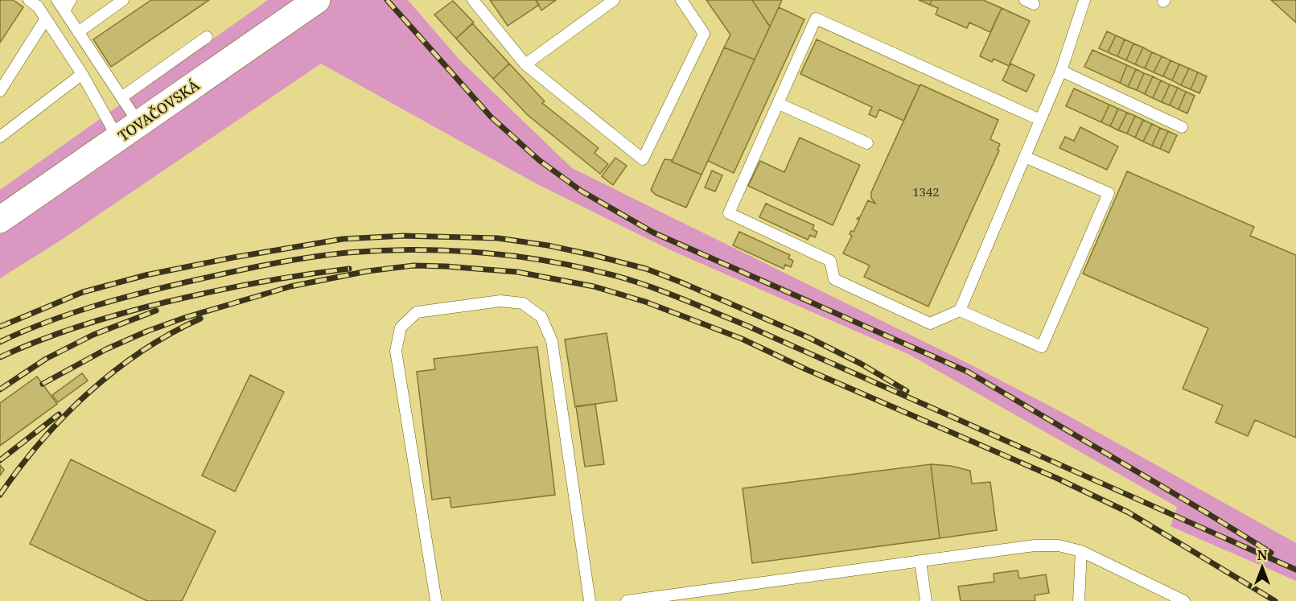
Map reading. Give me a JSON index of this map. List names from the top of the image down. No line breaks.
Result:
{"streets":{"main road":["TOVAČOVSKÁ"]},"house_numbers":["1342"],"north":"top"}
